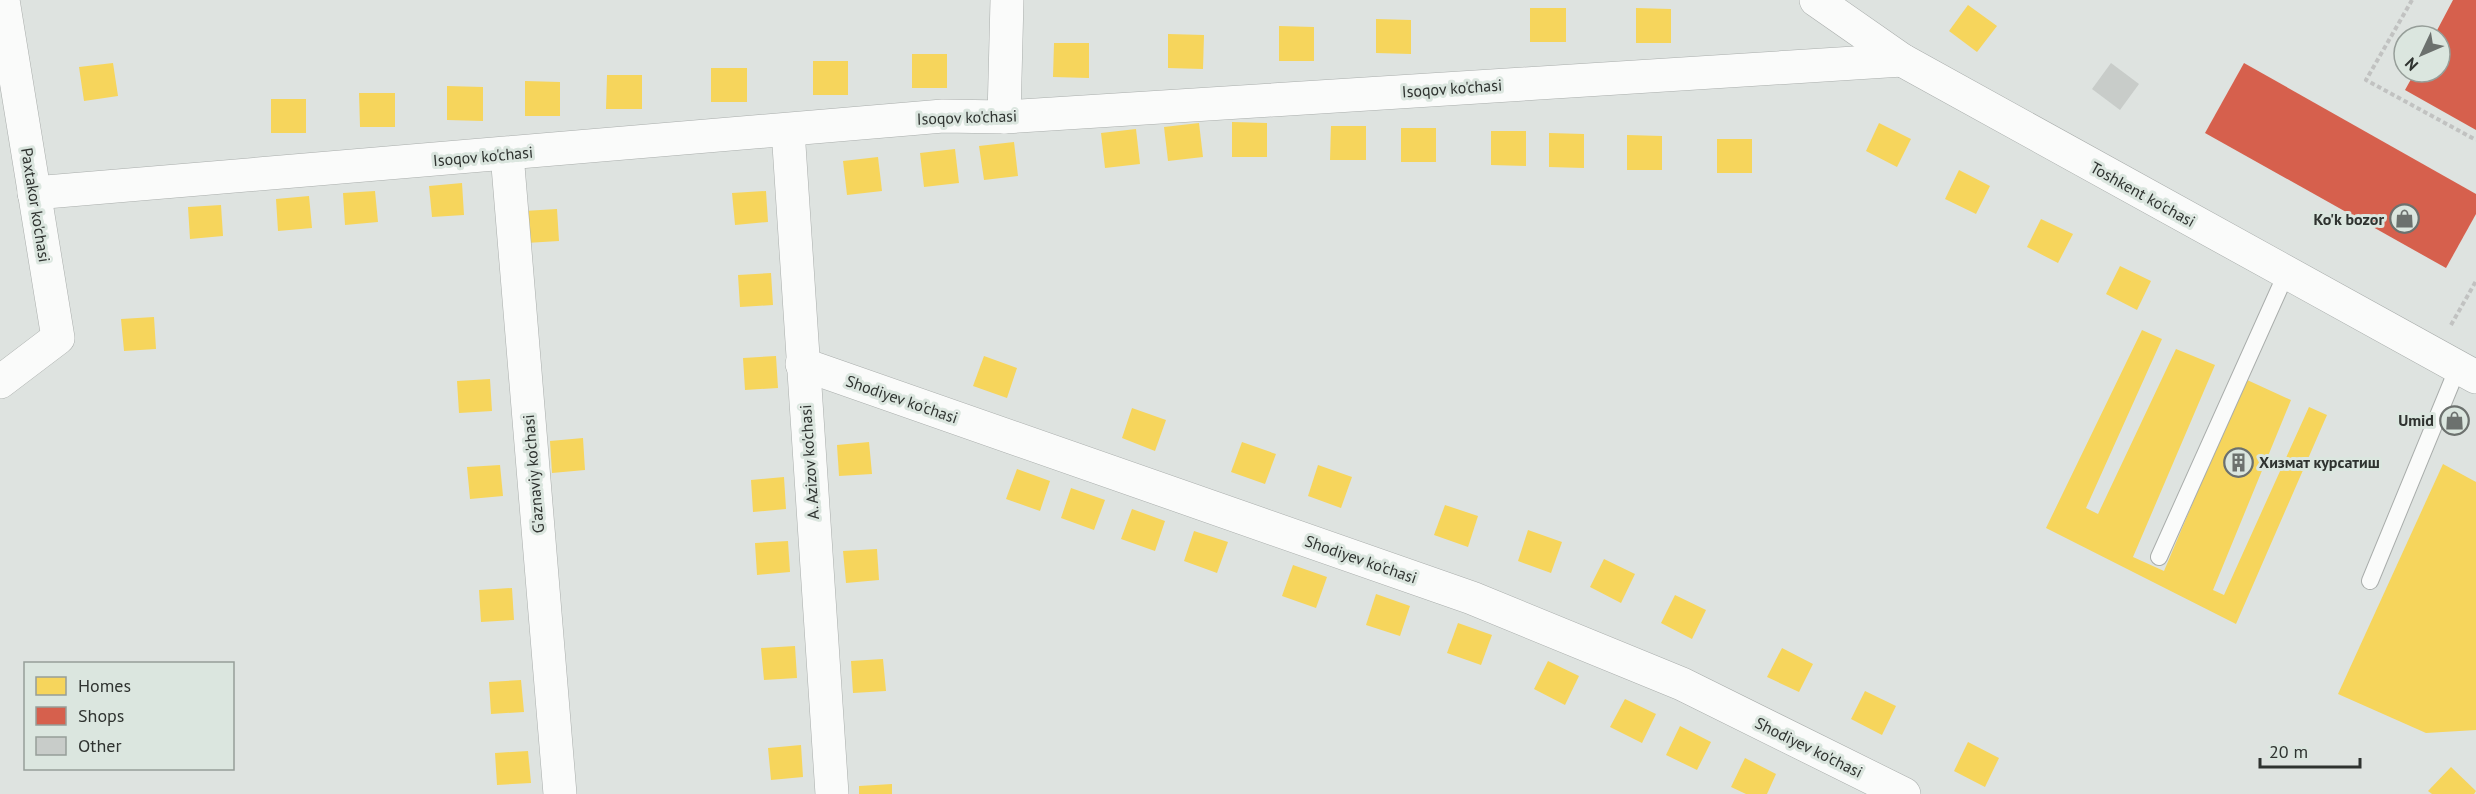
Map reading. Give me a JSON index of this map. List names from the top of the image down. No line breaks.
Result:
{"streets":{"street":["Isoqov ko'chasi","Toshkent ko'chasi","Paxtakor ko'chasi","Shodiyev ko'chasi","A. Azizov ko'chasi","G'aznaviy ko'chasi"]},"crossings":[["Isoqov ko'chasi","Toshkent ko'chasi"],["Isoqov ko'chasi","Paxtakor ko'chasi"],["Isoqov ko'chasi","A. Azizov ko'chasi"],["Isoqov ko'chasi","G'aznaviy ko'chasi"],["Shodiyev ko'chasi","A. Azizov ko'chasi"]],"places":{"shop":["Ko'k bozor","Umid"],"building":["Хизмат курсатиш"]},"legend":["Homes","Shops","Other"],"scale_bar":"20 m","north":"bottom left"}
